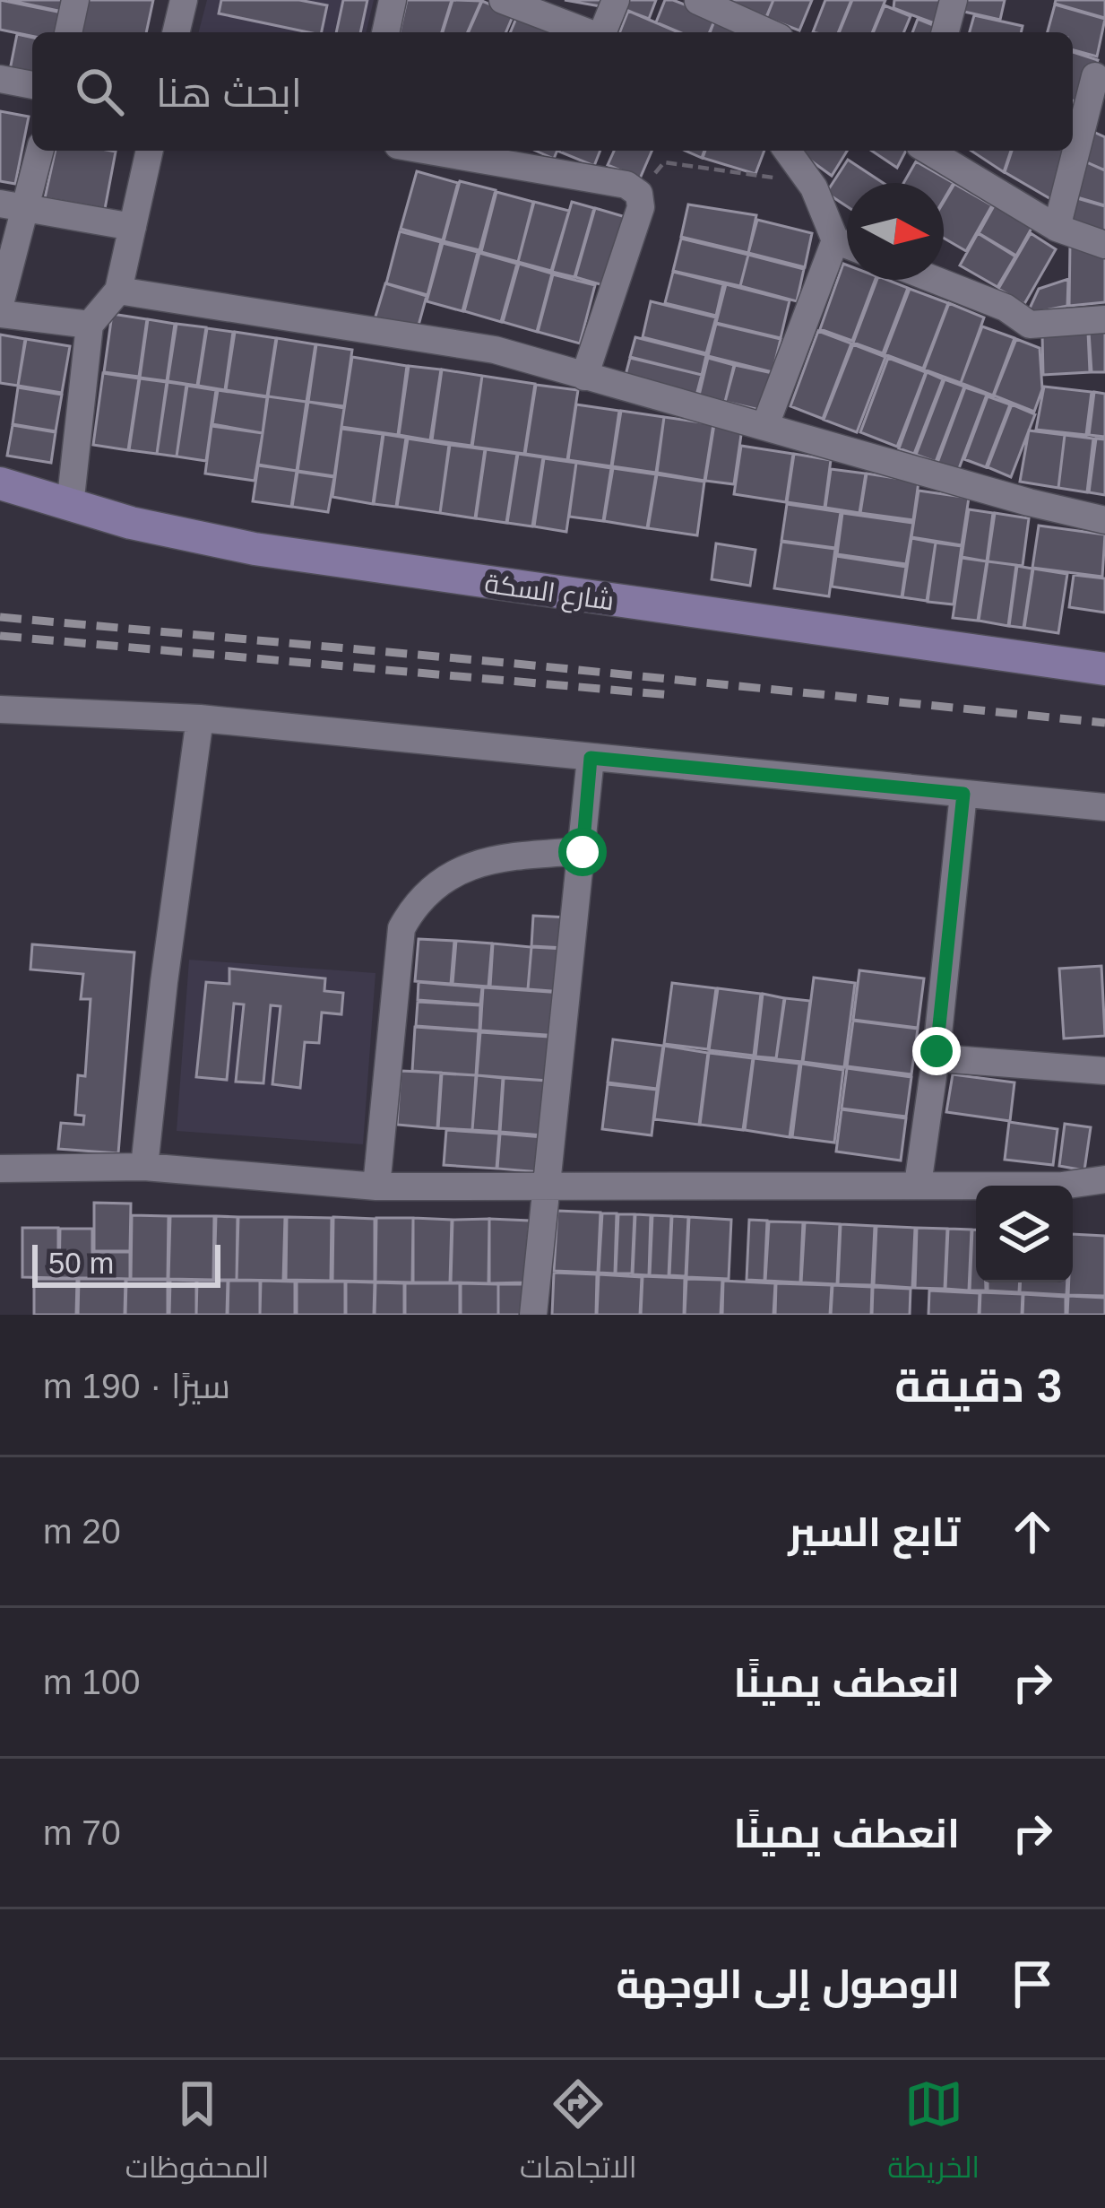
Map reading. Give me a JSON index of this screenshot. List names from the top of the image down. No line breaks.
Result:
{"streets":{"street":["شارع السكة"]},"scale_bar":"50 m","north":"right","page":{"search":"ابحث هنا","scale":"50 m","heading":["3 دقيقة","سيرًا · 190 m"],"list":[["تابع السير","20 m"],["انعطف يمينًا","100 m"],["انعطف يمينًا","70 m"],"الوصول إلى الوجهة"],"nav":["الخريطة","الاتجاهات","المحفوظات"]}}
